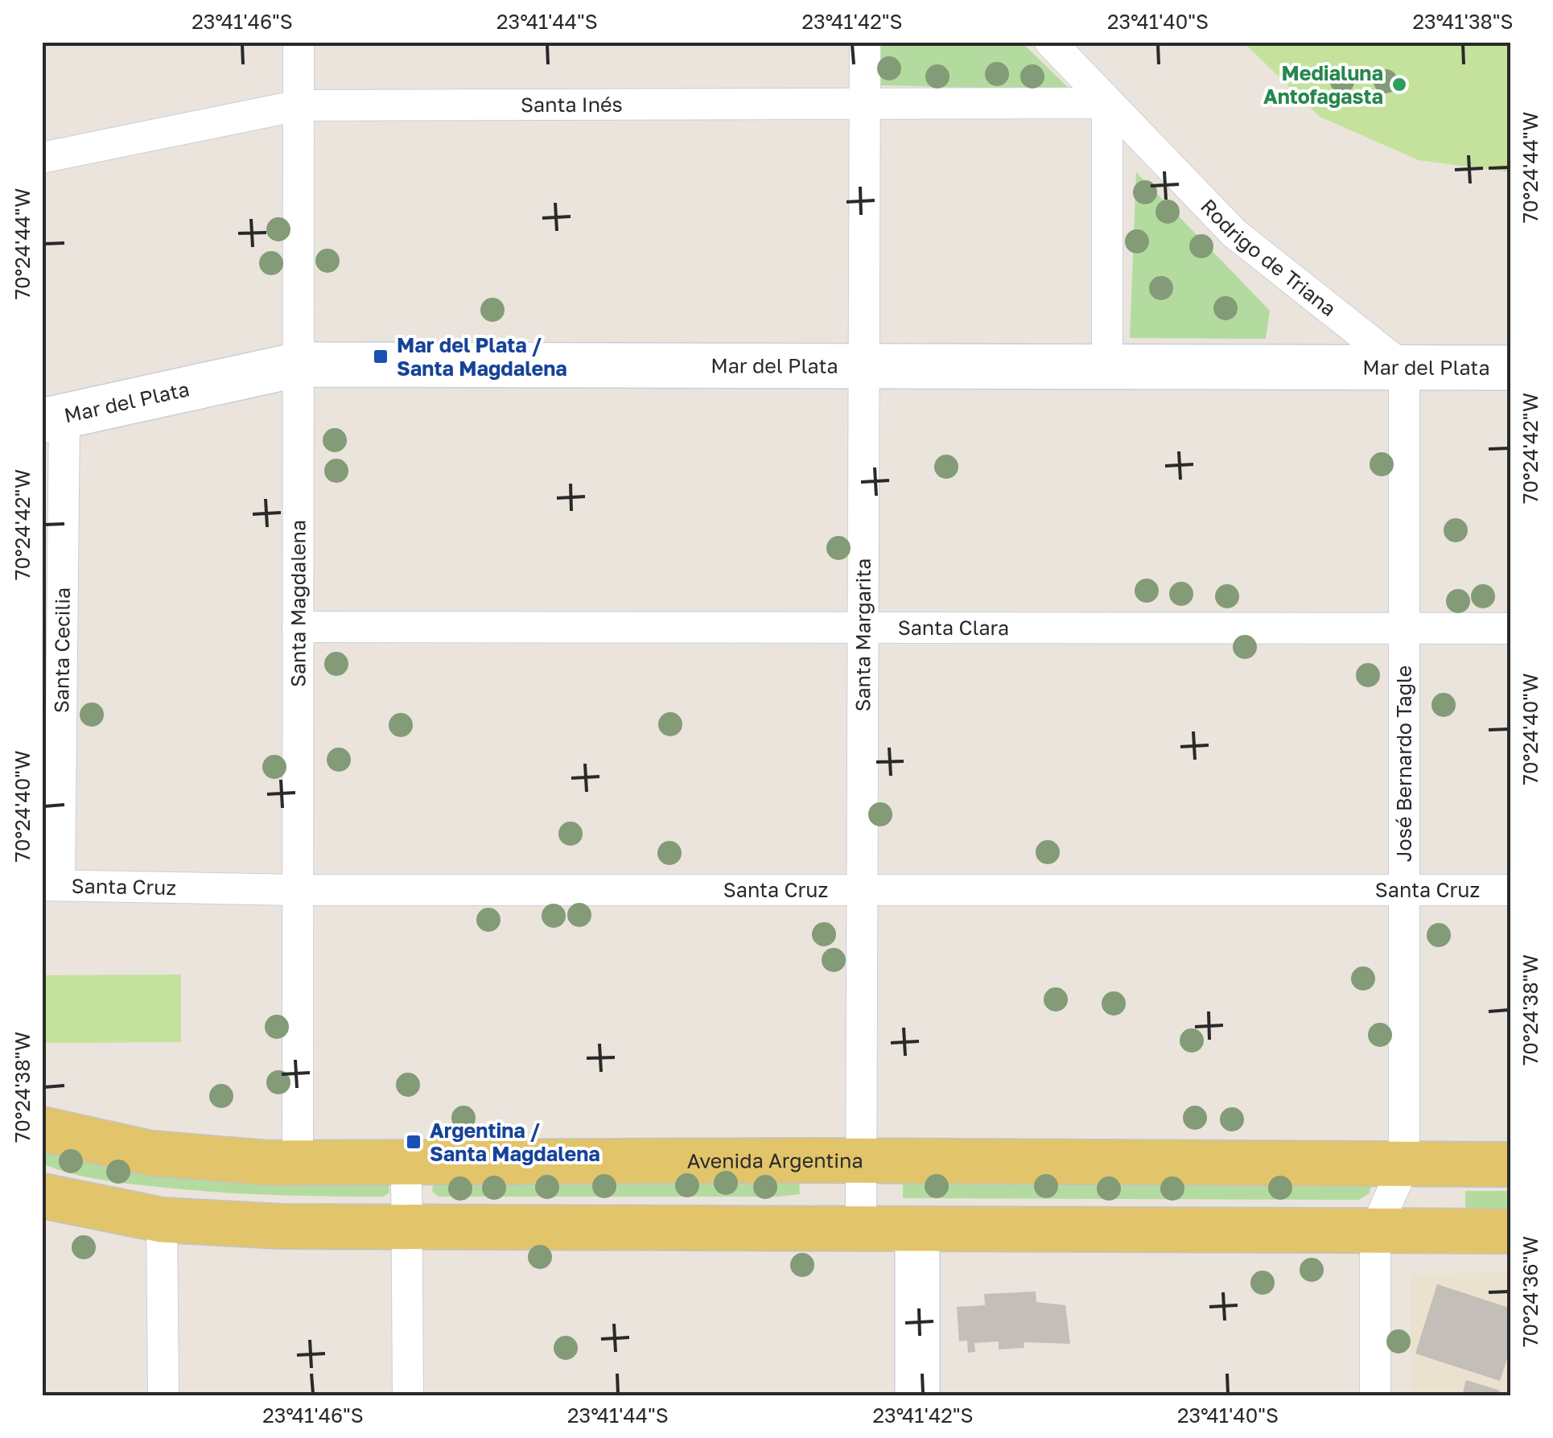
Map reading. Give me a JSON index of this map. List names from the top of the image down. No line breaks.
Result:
{"streets":{"main road":["Avenida Argentina"],"street":["Santa Inés","Rodrigo de Triana","Mar del Plata","Santa Magdalena","Santa Clara","Santa Margarita","Santa Cecilia","José Bernardo Tagle","Santa Cruz"]},"crossings":[["Santa Inés","Rodrigo de Triana"],["Santa Inés","Santa Magdalena"],["Santa Inés","Santa Margarita"],["Rodrigo de Triana","Mar del Plata"],["Rodrigo de Triana","José Bernardo Tagle"],["Mar del Plata","Santa Magdalena"],["Mar del Plata","Santa Margarita"],["Mar del Plata","Santa Cecilia"],["Mar del Plata","José Bernardo Tagle"],["Santa Magdalena","Santa Clara"],["Santa Magdalena","Santa Cruz"],["Santa Magdalena","Avenida Argentina"],["Santa Clara","Santa Margarita"],["Santa Clara","José Bernardo Tagle"],["Santa Margarita","Santa Cruz"],["Santa Margarita","Avenida Argentina"],["Santa Cecilia","Santa Cruz"],["José Bernardo Tagle","Santa Cruz"],["José Bernardo Tagle","Avenida Argentina"]],"places":{"other":["Medialuna Antofagasta"],"transit":["Mar del Plata / Santa Magdalena","Argentina / Santa Magdalena"]},"coordinates":["23°41'46\"S","23°41'44\"S","23°41'42\"S","23°41'40\"S","23°41'38\"S","70°24'44\"W","70°24'42\"W","70°24'40\"W","70°24'38\"W","70°24'36\"W"]}
